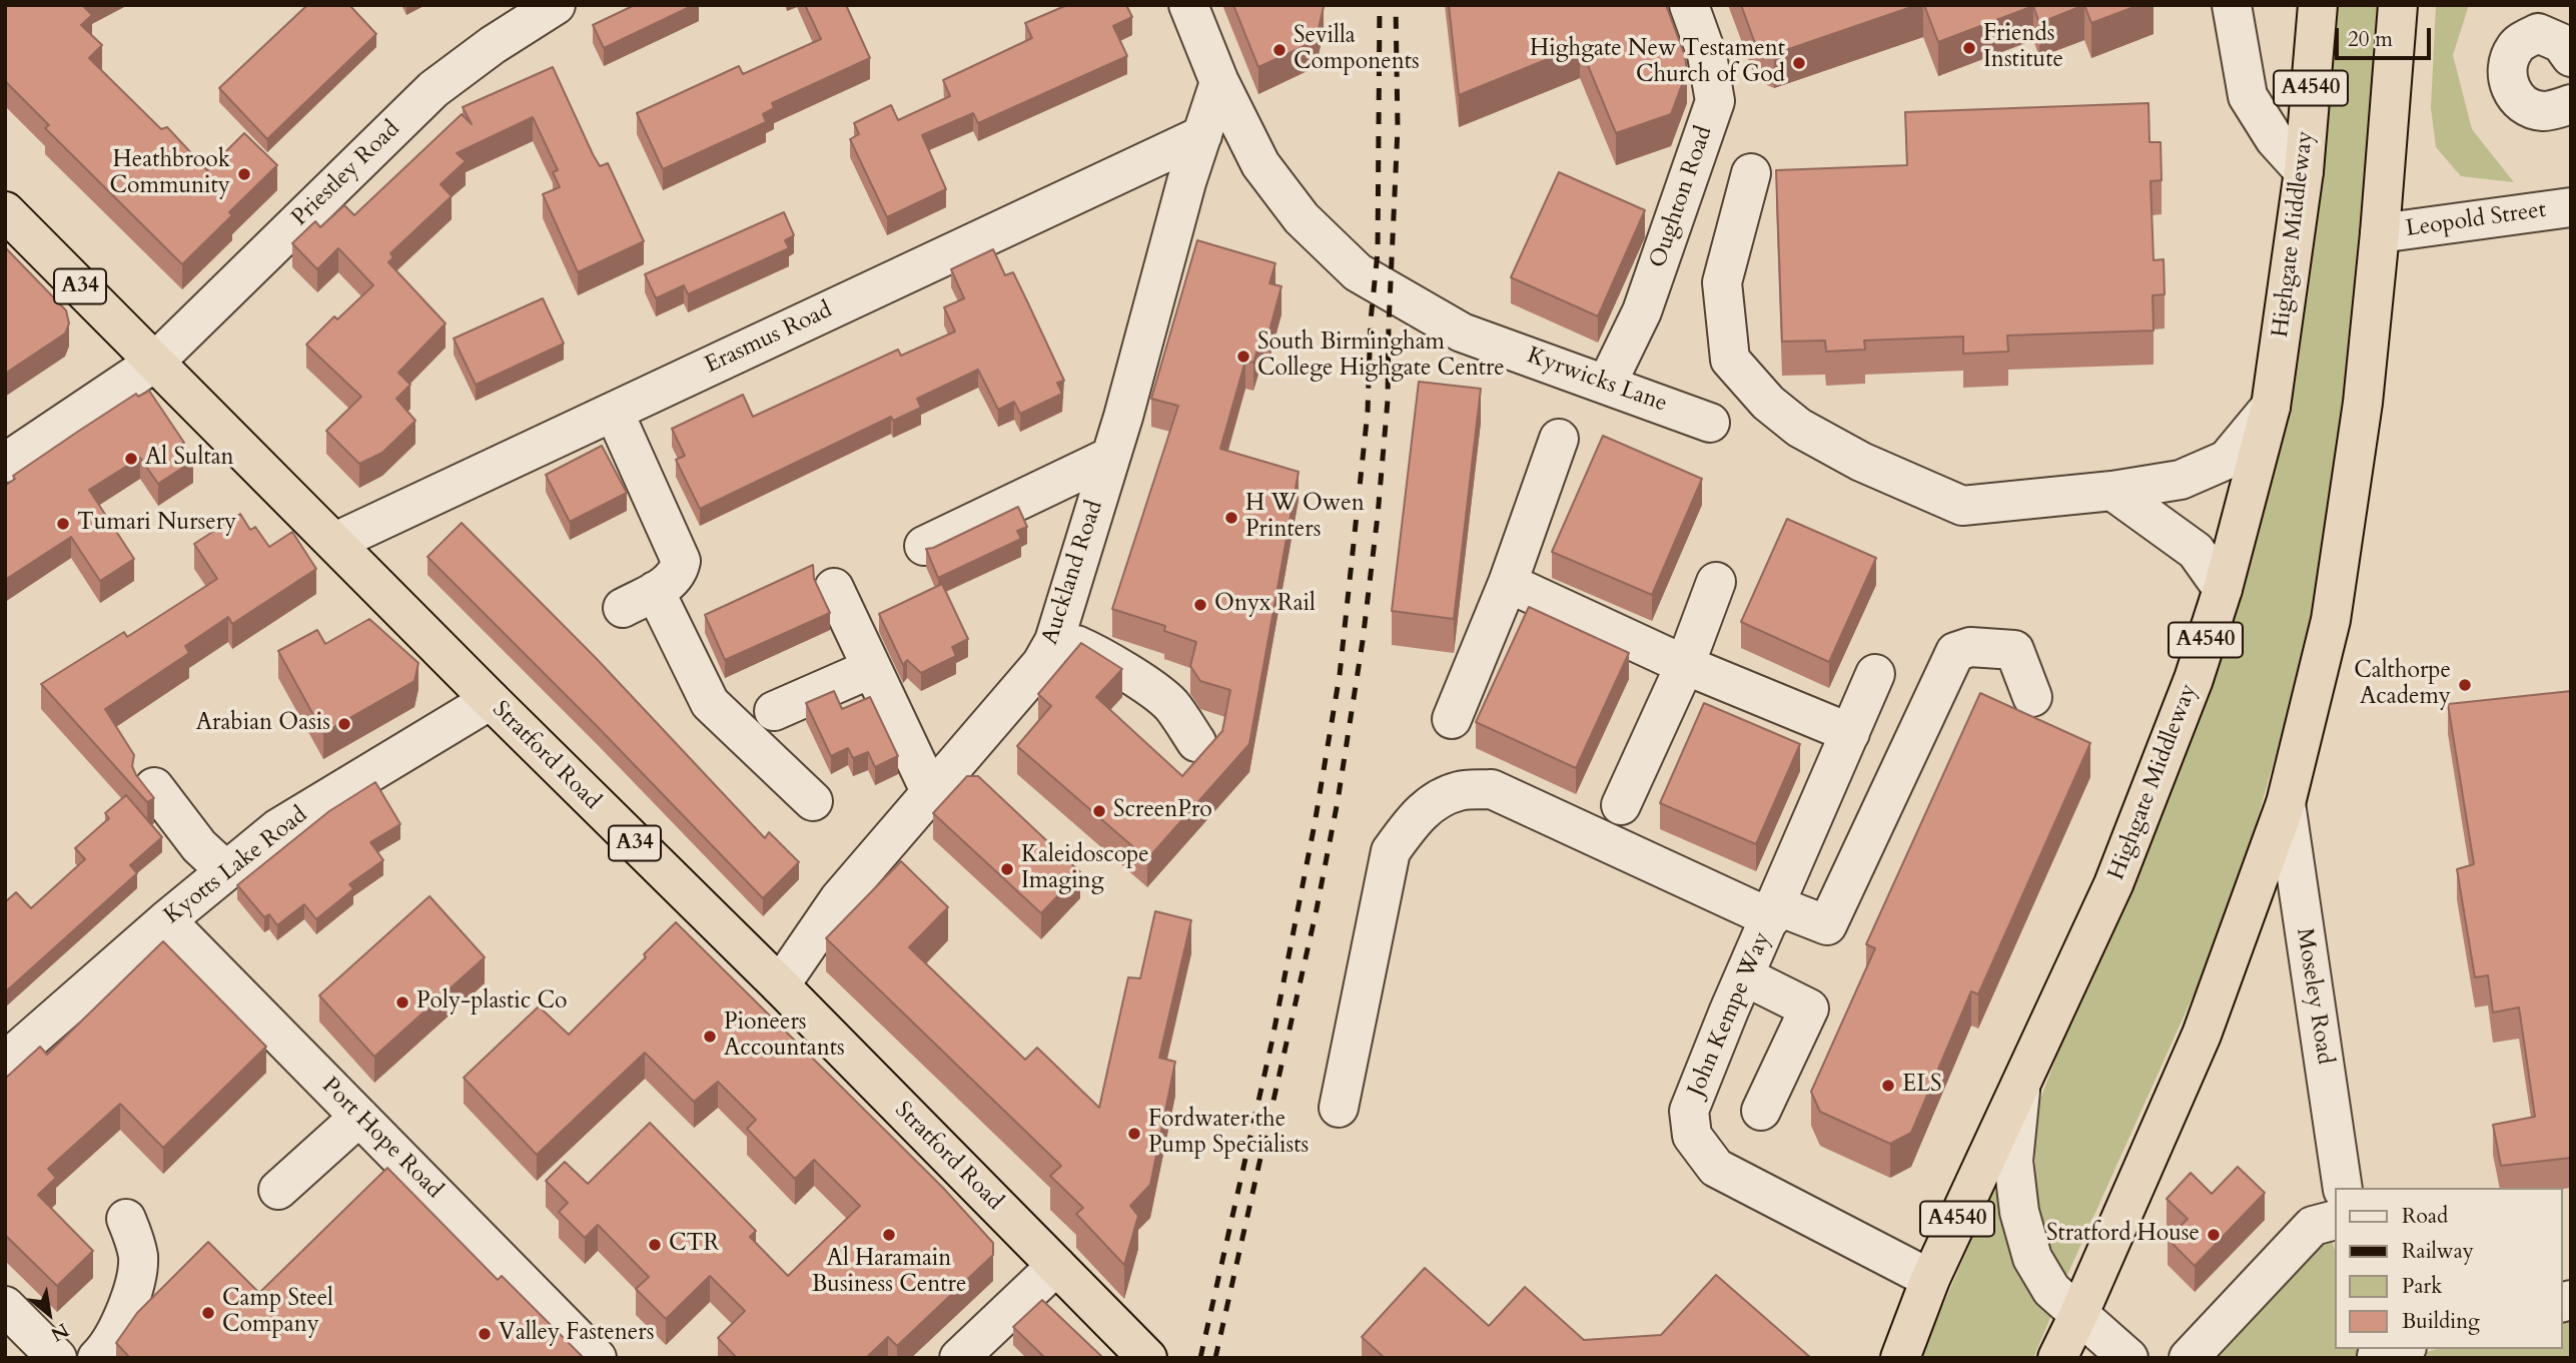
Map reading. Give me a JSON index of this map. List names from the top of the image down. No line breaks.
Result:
{"streets":{"highway":["A4540","Highgate Middleway","A34","Stratford Road"],"street":["Priestley Road","Oughton Road","Leopold Street","Erasmus Road","Kyrwicks Lane","Auckland Road","Kyotts Lake Road","Moseley Road","John Kempe Way","Port Hope Road"]},"crossings":[["Priestley Road","Stratford Road"],["Oughton Road","Kyrwicks Lane"],["Highgate Middleway","John Kempe Way"],["Erasmus Road","Auckland Road"],["Erasmus Road","Stratford Road"],["Kyrwicks Lane","Auckland Road"],["Auckland Road","Stratford Road"],["Stratford Road","Kyotts Lake Road"],["Kyotts Lake Road","Port Hope Road"]],"places":["Friends Institute","Sevilla Components","Highgate New Testament Church of God","Heathbrook Community","South Birmingham College Highgate Centre","Al Sultan","H W Owen Printers","Tumari Nursery","Onyx Rail","Calthorpe Academy","Arabian Oasis","ScreenPro","Kaleidoscope Imaging","Poly-plastic Co","Pioneers Accountants","ELS","Fordwater the Pump Specialists","Al Haramain Business Centre","Stratford House","CTR","Camp Steel Company","Valley Fasteners"],"legend":["Road","Railway","Park","Building"],"scale_bar":"20 m","north":"bottom right"}
